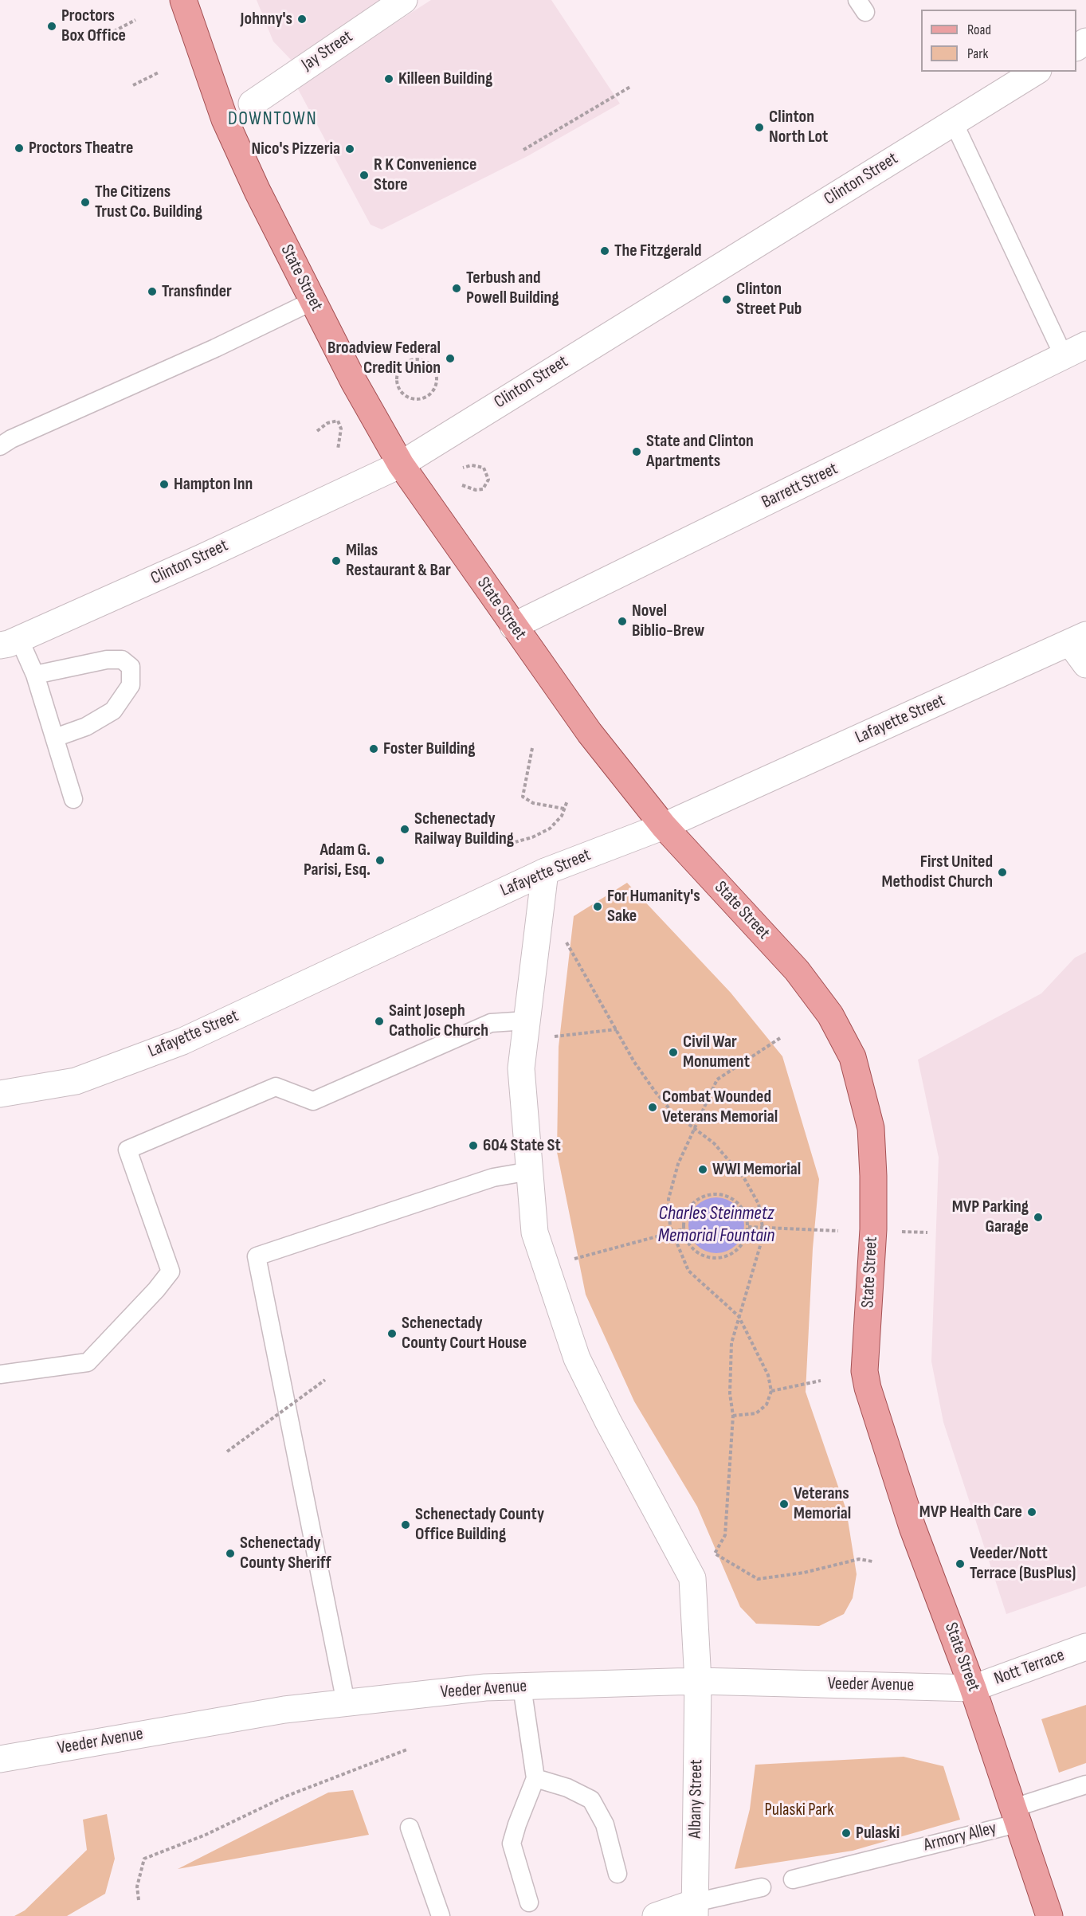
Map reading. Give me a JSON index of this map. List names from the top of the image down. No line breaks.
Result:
{"streets":{"main road":["State Street"],"street":["Jay Street","Clinton Street","Barrett Street","Lafayette Street","Nott Terrace","Veeder Avenue","Albany Street"],"lane":["Armory Alley"]},"crossings":[["Clinton Street","State Street"],["State Street","Barrett Street"],["State Street","Lafayette Street"],["State Street","Nott Terrace"],["State Street","Veeder Avenue"],["State Street","Armory Alley"],["Nott Terrace","Veeder Avenue"],["Veeder Avenue","Albany Street"]],"districts":["DOWNTOWN"],"water":["Charles Steinmetz Memorial Fountain"],"parks":["Pulaski Park"],"places":["Johnny's","Proctors Box Office","Killeen Building","Clinton North Lot","Proctors Theatre","Nico's Pizzeria","R K Convenience Store","The Citizens Trust Co. Building","The Fitzgerald","Terbush and Powell Building","Transfinder","Clinton Street Pub","Broadview Federal Credit Union","State and Clinton Apartments","Hampton Inn","Milas Restaurant & Bar","Novel Biblio-Brew","Foster Building","Schenectady Railway Building","Adam G. Parisi, Esq.","First United Methodist Church","For Humanity's Sake","Saint Joseph Catholic Church","Civil War Monument","Combat Wounded Veterans Memorial","604 State St","WWI Memorial","MVP Parking Garage","Schenectady County Court House","Veterans Memorial","MVP Health Care","Schenectady County Office Building","Schenectady County Sheriff","Veeder/Nott Terrace (BusPlus)","Pulaski"],"legend":["Road","Park"]}
